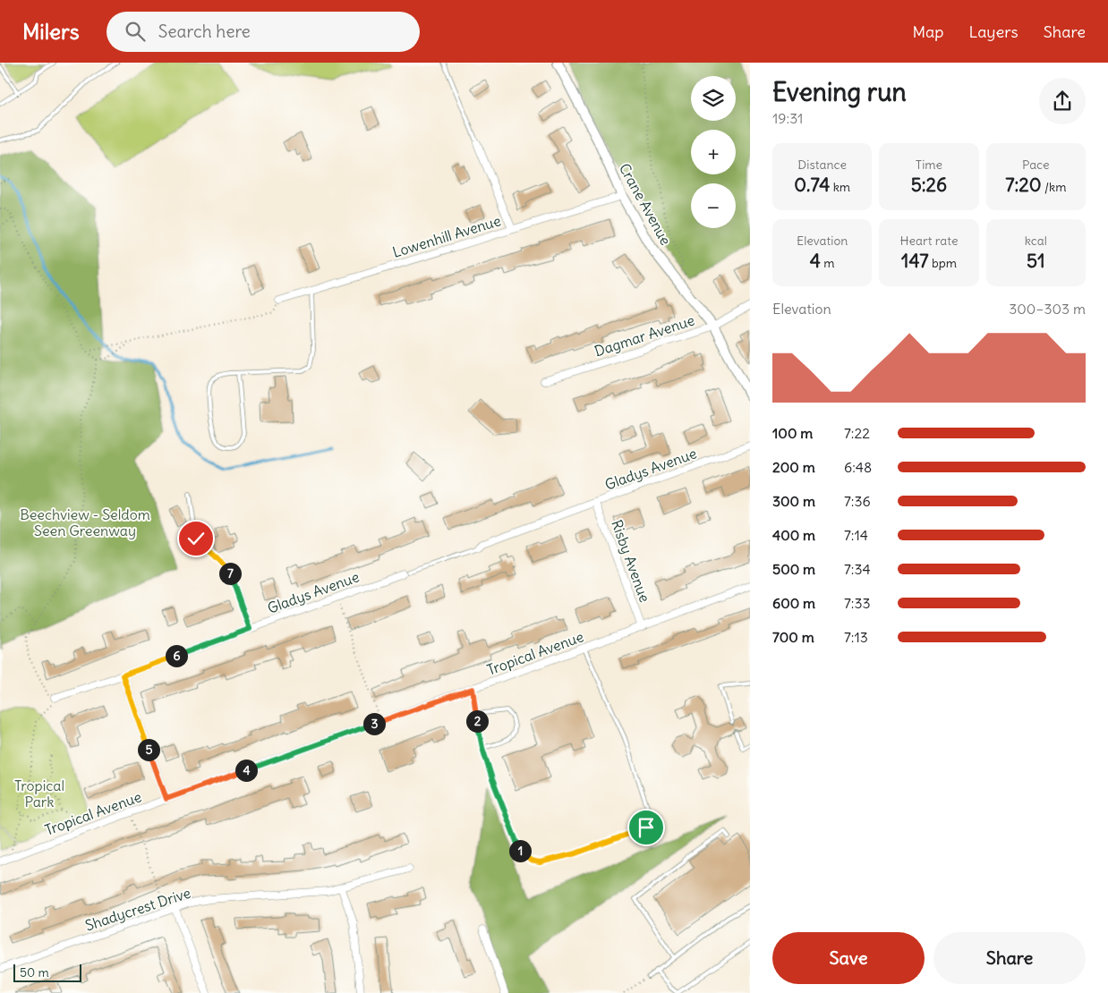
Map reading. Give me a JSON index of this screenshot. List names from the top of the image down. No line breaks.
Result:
{"streets":{"street":["Crane Avenue","Lowenhill Avenue","Dagmar Avenue","Gladys Avenue","Risby Avenue","Tropical Avenue","Shadycrest Drive"]},"crossings":[["Crane Avenue","Lowenhill Avenue"],["Crane Avenue","Dagmar Avenue"],["Gladys Avenue","Risby Avenue"],["Risby Avenue","Tropical Avenue"]],"parks":["Beechview - Seldom Seen Greenway","Tropical Park"],"scale_bar":"50 m","page":{"header":"Milers","search":"Search here","nav":["Map","Layers","Share"],"heading":["Evening run","19:31"],"map_buttons":["+","−"],"stats":[["Distance","0.74 km"],["Time","5:26"],["Pace","7:20 /km"],["Elevation","4 m"],["Heart rate","147 bpm"],["kcal","51"]],"chart":["Elevation","300–303 m"],"list":[{"name":"100 m","note":"7:22"},{"name":"200 m","note":"6:48"},{"name":"300 m","note":"7:36"},{"name":"400 m","note":"7:14"},{"name":"500 m","note":"7:34"},{"name":"600 m","note":"7:33"},{"name":"700 m","note":"7:13"}],"pins":["7","6","2","3","5","4","1"],"buttons":["Save","Share"],"scale":"50 m"}}
